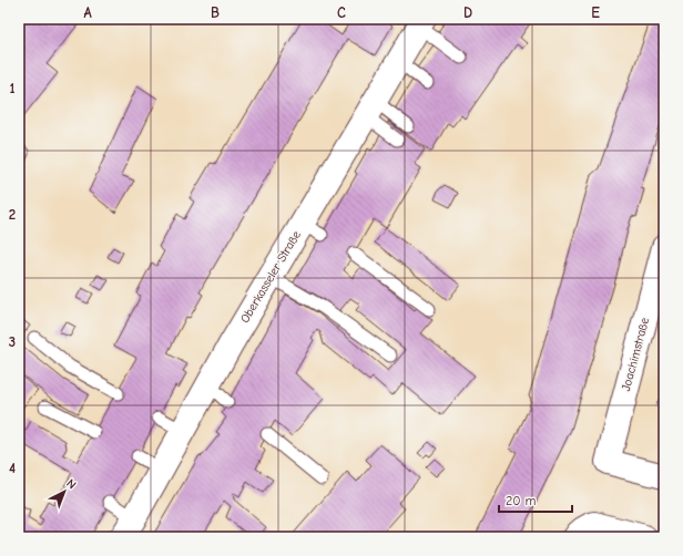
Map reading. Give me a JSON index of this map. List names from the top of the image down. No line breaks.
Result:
{"streets":{"street":["Oberkasseler Straße","Joachimstraße"]},"scale_bar":"20 m","north":"top right","grid":{"columns":["A","B","C","D","E"],"rows":["1","2","3","4"]}}
